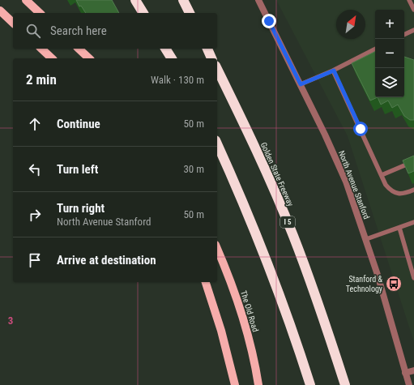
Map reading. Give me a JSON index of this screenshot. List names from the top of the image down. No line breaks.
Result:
{"streets":{"highway":["Golden State Freeway","I 5"],"main road":["The Old Road"],"street":["North Avenue Stanford"]},"places":{"bus stop":["Stanford & Technology"]},"north":"top right","page":{"map_buttons":["+","−"],"search":"Search here","heading":["2 min","Walk · 130 m"],"list":[["Continue","50 m"],["Turn left","30 m"],["Turn right","North Avenue Stanford","50 m"],"Arrive at destination"]},"grid":{"rows":["3"]}}
